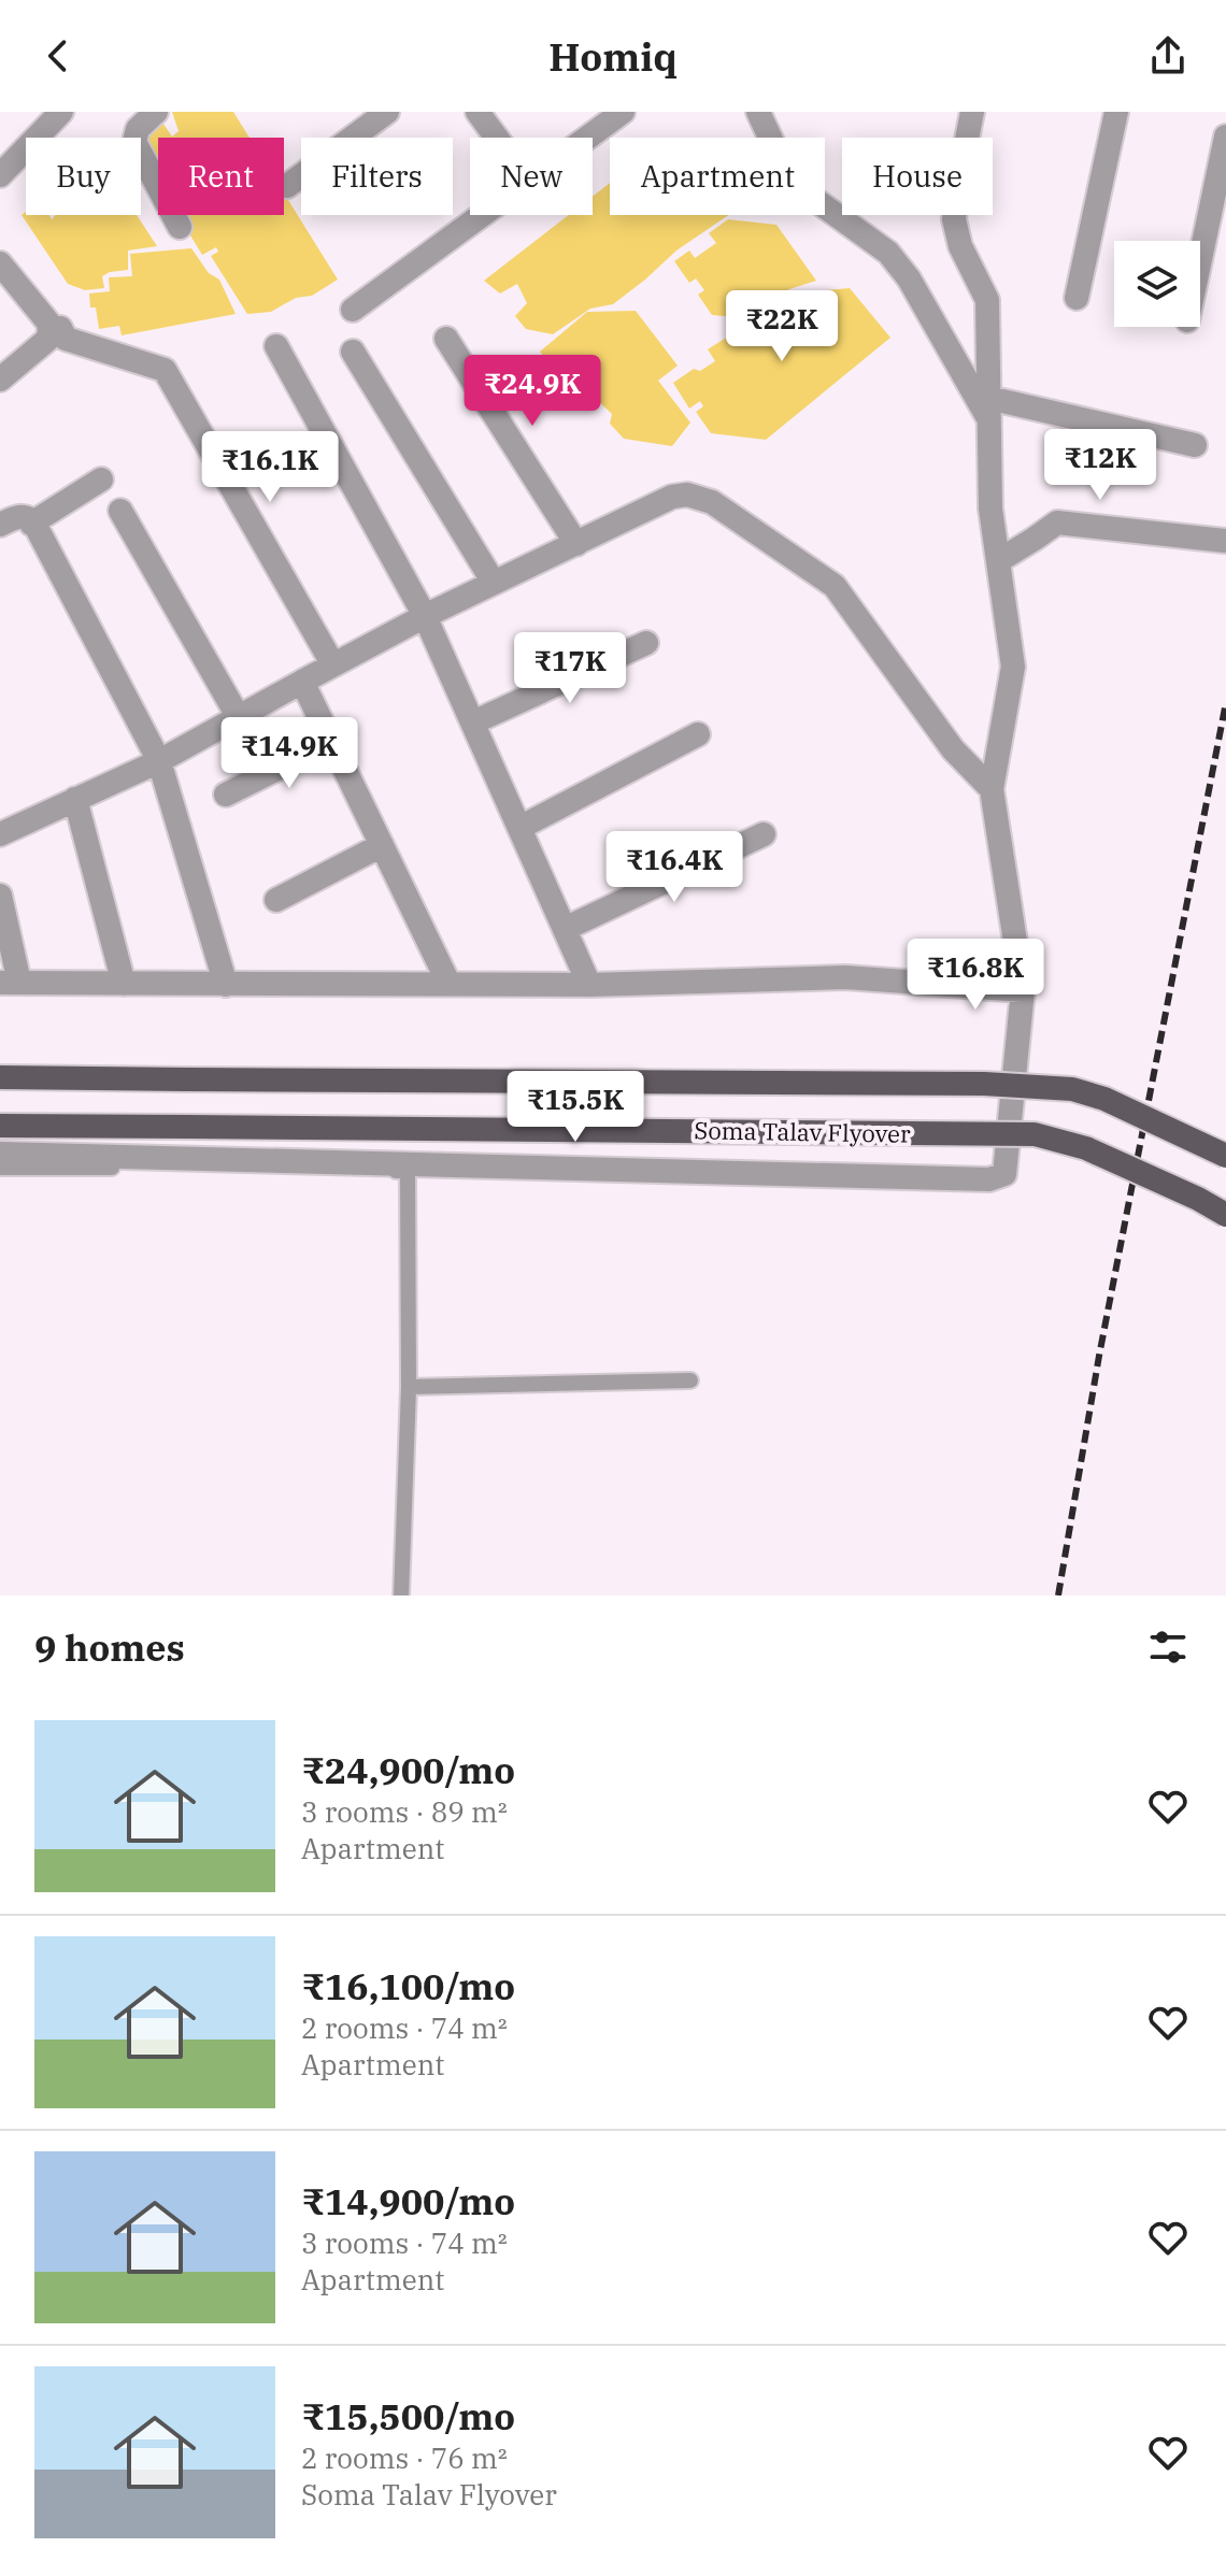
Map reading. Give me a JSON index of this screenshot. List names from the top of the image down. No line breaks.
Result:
{"streets":{"main road":["Soma Talav Flyover"]},"page":{"header":"Homiq","chip":["Buy","Rent","Filters","New","Apartment","House"],"price":["₹22K","₹24.9K","₹12K","₹16.1K","₹17K","₹14.9K","₹16.4K","₹16.8K","₹15.5K"],"heading":"9 homes","list":[{"name":"₹24,900/mo","note":"3 rooms · 89 m² · Apartment"},{"name":"₹16,100/mo","note":"2 rooms · 74 m² · Apartment"},{"name":"₹14,900/mo","note":"3 rooms · 74 m² · Apartment"},{"name":"₹15,500/mo","note":"2 rooms · 76 m² · Soma Talav Flyover"}]}}
